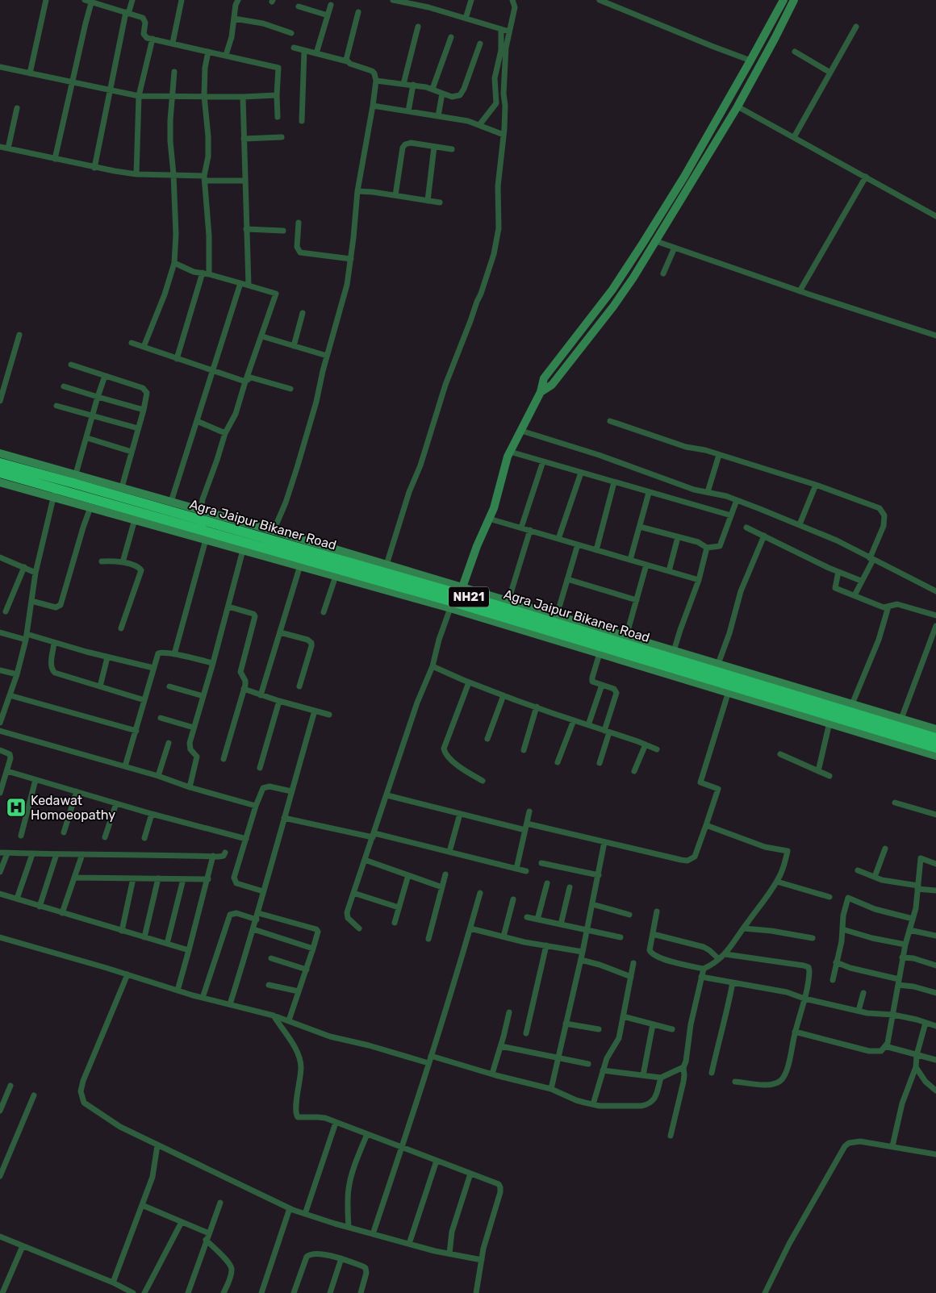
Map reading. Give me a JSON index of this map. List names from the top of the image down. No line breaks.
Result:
{"streets":{"highway":["Agra Jaipur Bikaner Road","NH21"]},"places":{"hospital":["Kedawat Homoeopathy"]}}
